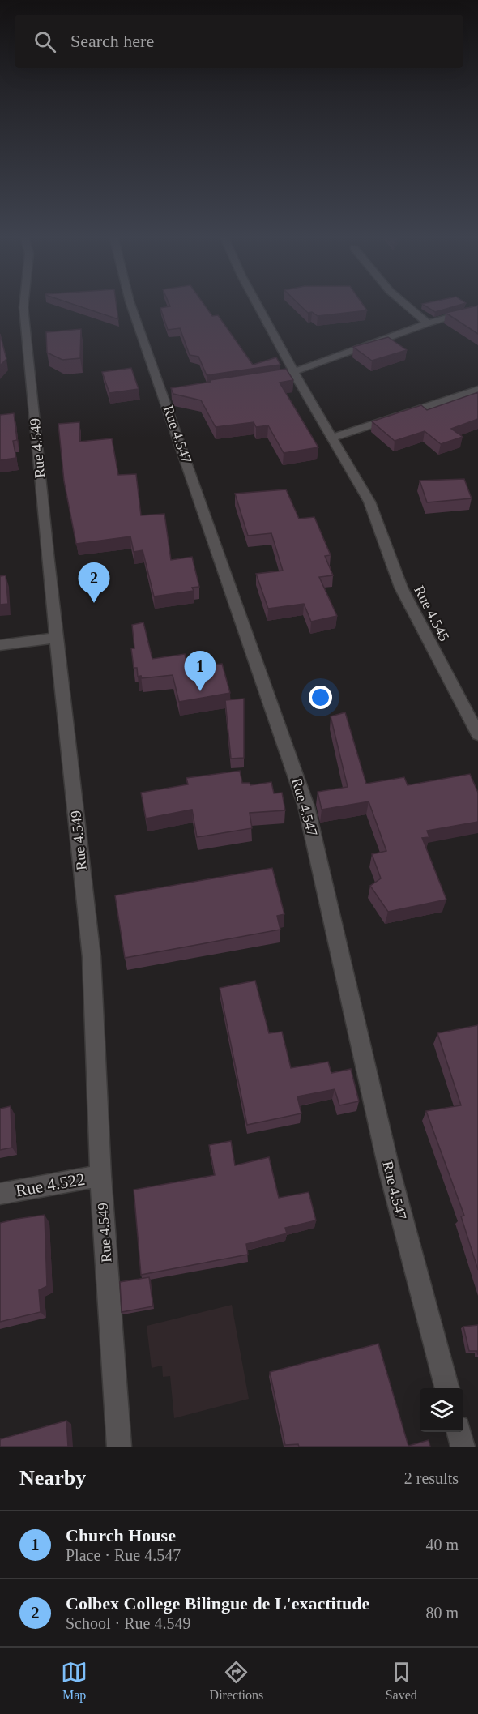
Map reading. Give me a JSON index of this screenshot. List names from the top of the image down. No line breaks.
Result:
{"streets":{"street":["Rue 4.547","Rue 4.549","Rue 4.545","Rue 4.522"]},"crossings":[["Rue 4.549","Rue 4.522"]],"page":{"search":"Search here","pins":["2","1"],"heading":["Nearby","2 results"],"list":[{"mark":"1","name":"Church House","note":"Place · Rue 4.547","value":"40 m"},{"mark":"2","name":"Colbex College Bilingue de L'exactitude","note":"School · Rue 4.549","value":"80 m"}],"nav":["Map","Directions","Saved"]}}
